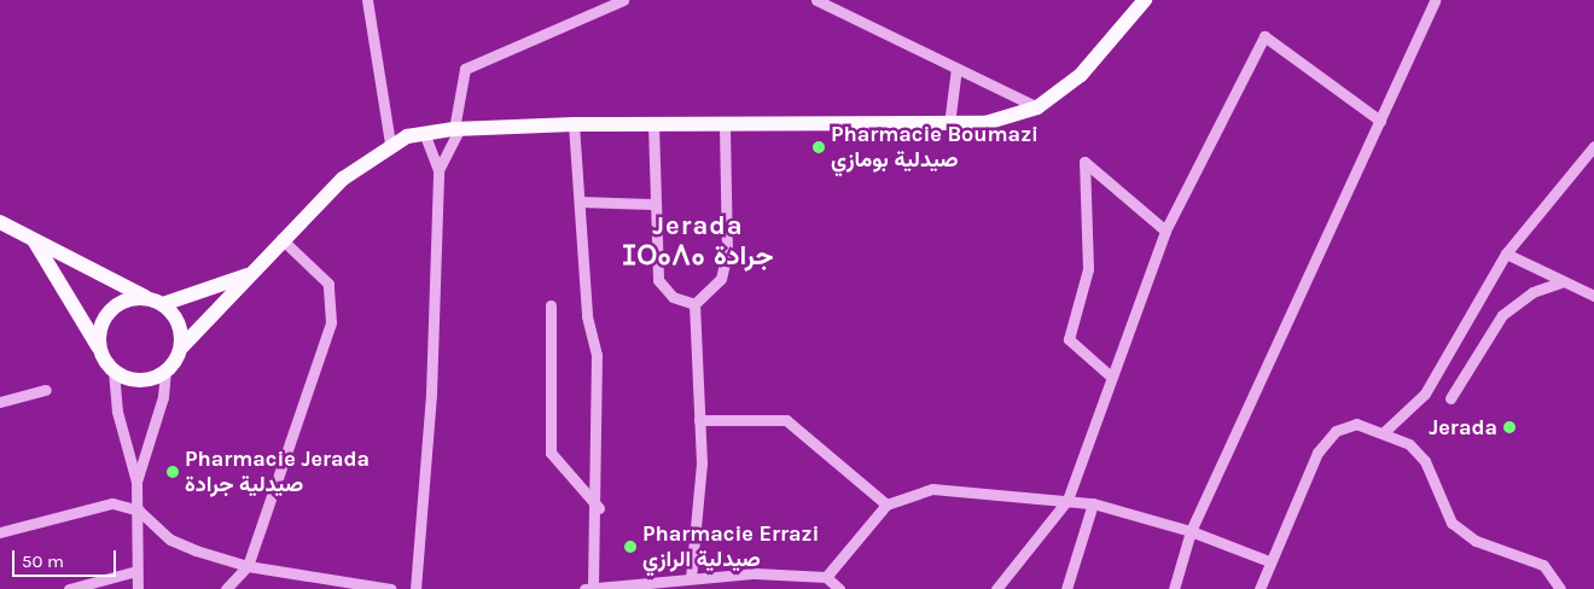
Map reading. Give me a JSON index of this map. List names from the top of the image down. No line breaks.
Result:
{"districts":["Jerada ⵊⵔⴰⴷⴰ جرادة"],"places":["Pharmacie Boumazi صيدلية بومازي","Jerada","Pharmacie Jerada صيدلية جرادة","Pharmacie Errazi صيدلية الرازي"],"scale_bar":"50 m"}
